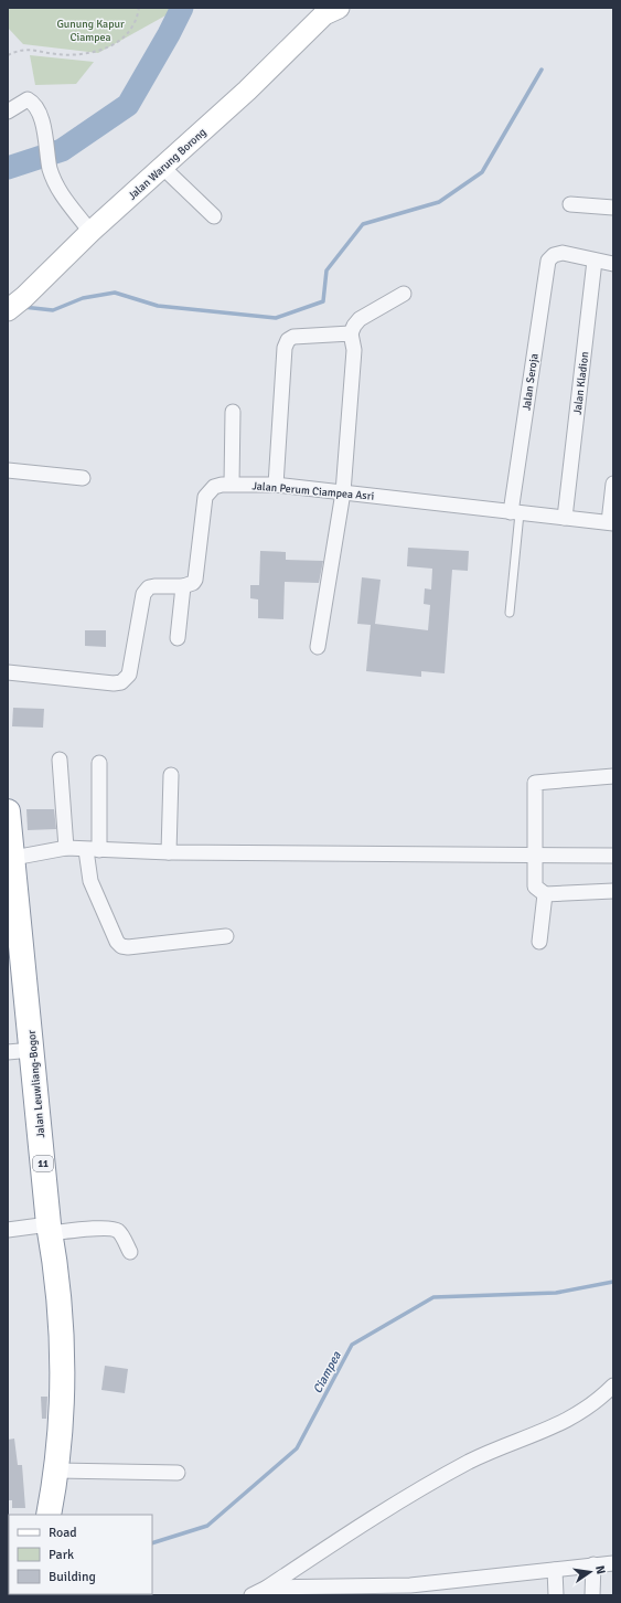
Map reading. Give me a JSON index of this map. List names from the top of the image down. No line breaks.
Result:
{"streets":{"highway":["Jalan Leuwliang-Bogor","11"],"main road":["Jalan Warung Borong"],"street":["Jalan Seroja","Jalan Kladion","Jalan Perum Ciampea Asri"]},"crossings":[["Jalan Seroja","Jalan Kladion"],["Jalan Seroja","Jalan Perum Ciampea Asri"],["Jalan Kladion","Jalan Perum Ciampea Asri"]],"water":["Ciampea"],"parks":["Gunung Kapur Ciampea"],"legend":["Road","Park","Building"],"north":"right"}
